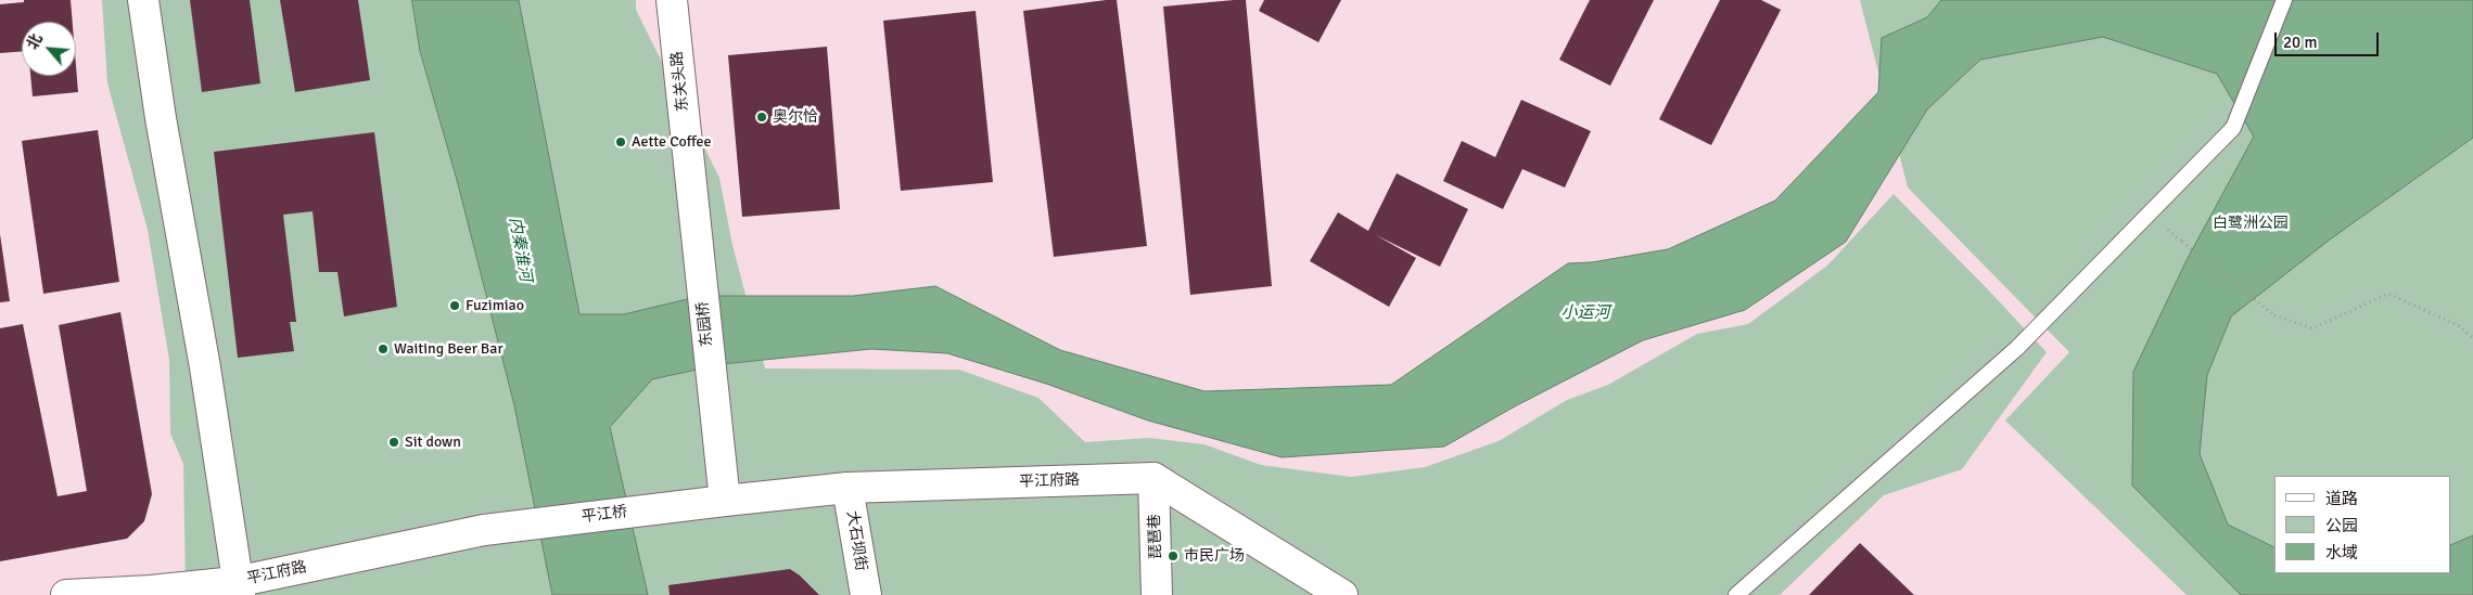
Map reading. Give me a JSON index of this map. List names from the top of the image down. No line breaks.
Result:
{"streets":{"street":["东关头路","东园桥","平江府路","平江桥","琵琶巷","大石坝街"]},"crossings":[["东关头路","东园桥"],["东园桥","平江府路"],["东园桥","平江桥"],["平江府路","平江桥"],["平江府路","琵琶巷"],["平江府路","大石坝街"]],"water":["内秦淮河","小运河"],"parks":["白鹭洲公园"],"places":["奥尔恰","Aette Coffee","Fuzimiao","Waiting Beer Bar","Sit down","市民广场"],"legend":["道路","公园","水域"],"scale_bar":"20 m","north":"top left"}
